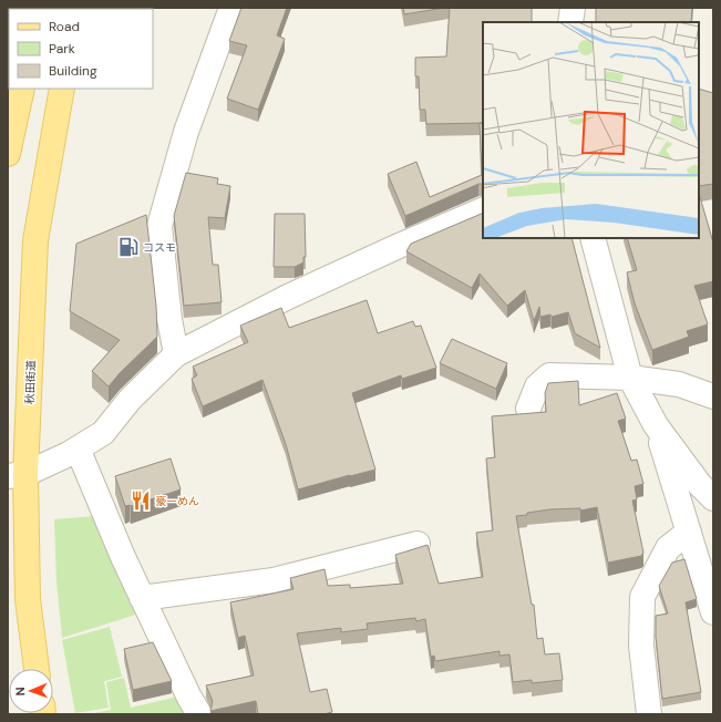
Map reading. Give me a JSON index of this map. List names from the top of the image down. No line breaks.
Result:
{"streets":{"main road":["秋田街道"]},"places":{"fuel station":["コスモ"],"restaurant":["豪ーめん"]},"legend":["Road","Park","Building"],"north":"left"}
